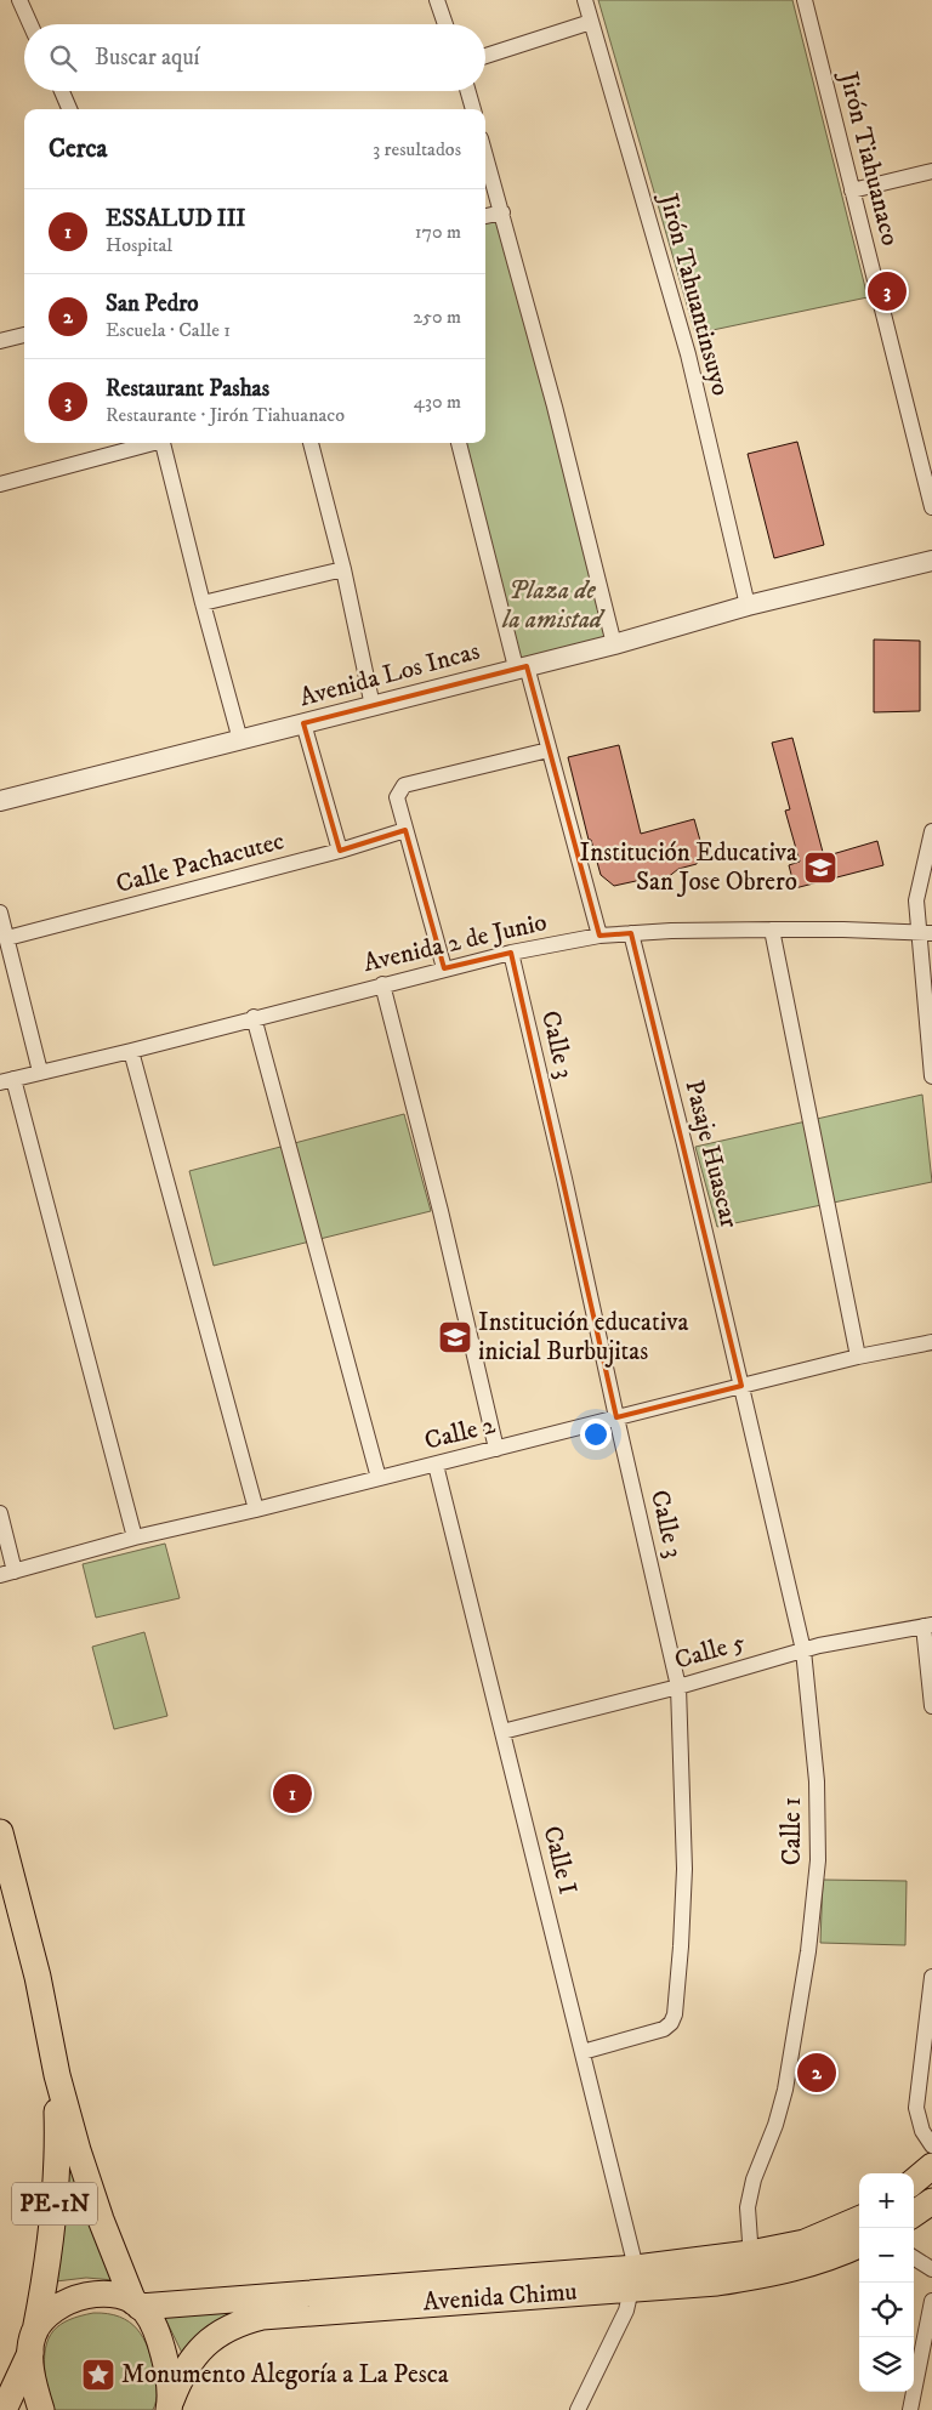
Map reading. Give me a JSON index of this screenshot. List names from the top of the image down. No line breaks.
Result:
{"streets":{"main road":["PE-1N","Avenida Chimu"],"street":["Jirón Tiahuanaco","Jirón Tahuantinsuyo","Avenida Los Incas","Calle Pachacutec","Avenida 2 de Junio","Calle 3","Pasaje Huascar","Calle 2","Calle 5","Calle 1","Calle I"]},"crossings":[["Jirón Tahuantinsuyo","Avenida Los Incas"],["Avenida 2 de Junio","Calle 3"],["Avenida 2 de Junio","Pasaje Huascar"],["Calle 3","Calle 2"],["Calle 3","Calle 5"],["Calle 3","Calle I"],["Pasaje Huascar","Calle 2"],["Pasaje Huascar","Calle 1"],["Calle 2","Calle 1"],["Calle 2","Calle I"],["Calle 5","Calle 1"],["Calle 5","Calle I"],["Calle 1","Avenida Chimu"],["Calle I","Avenida Chimu"],["PE-1N","Avenida Chimu"]],"parks":["Plaza de la amistad"],"places":{"school or university":["Institución Educativa San Jose Obrero","Institución educativa inicial Burbujitas"],"place":["Monumento Alegoría a La Pesca"]},"page":{"search":"Buscar aquí","heading":["Cerca","3 resultados"],"list":[{"mark":"1","name":"ESSALUD III","note":"Hospital","value":"170 m"},{"mark":"2","name":"San Pedro","note":"Escuela · Calle 1","value":"250 m"},{"mark":"3","name":"Restaurant Pashas","note":"Restaurante · Jirón Tiahuanaco","value":"430 m"}],"pins":["3","1","2"],"map_buttons":["+","−"]}}
